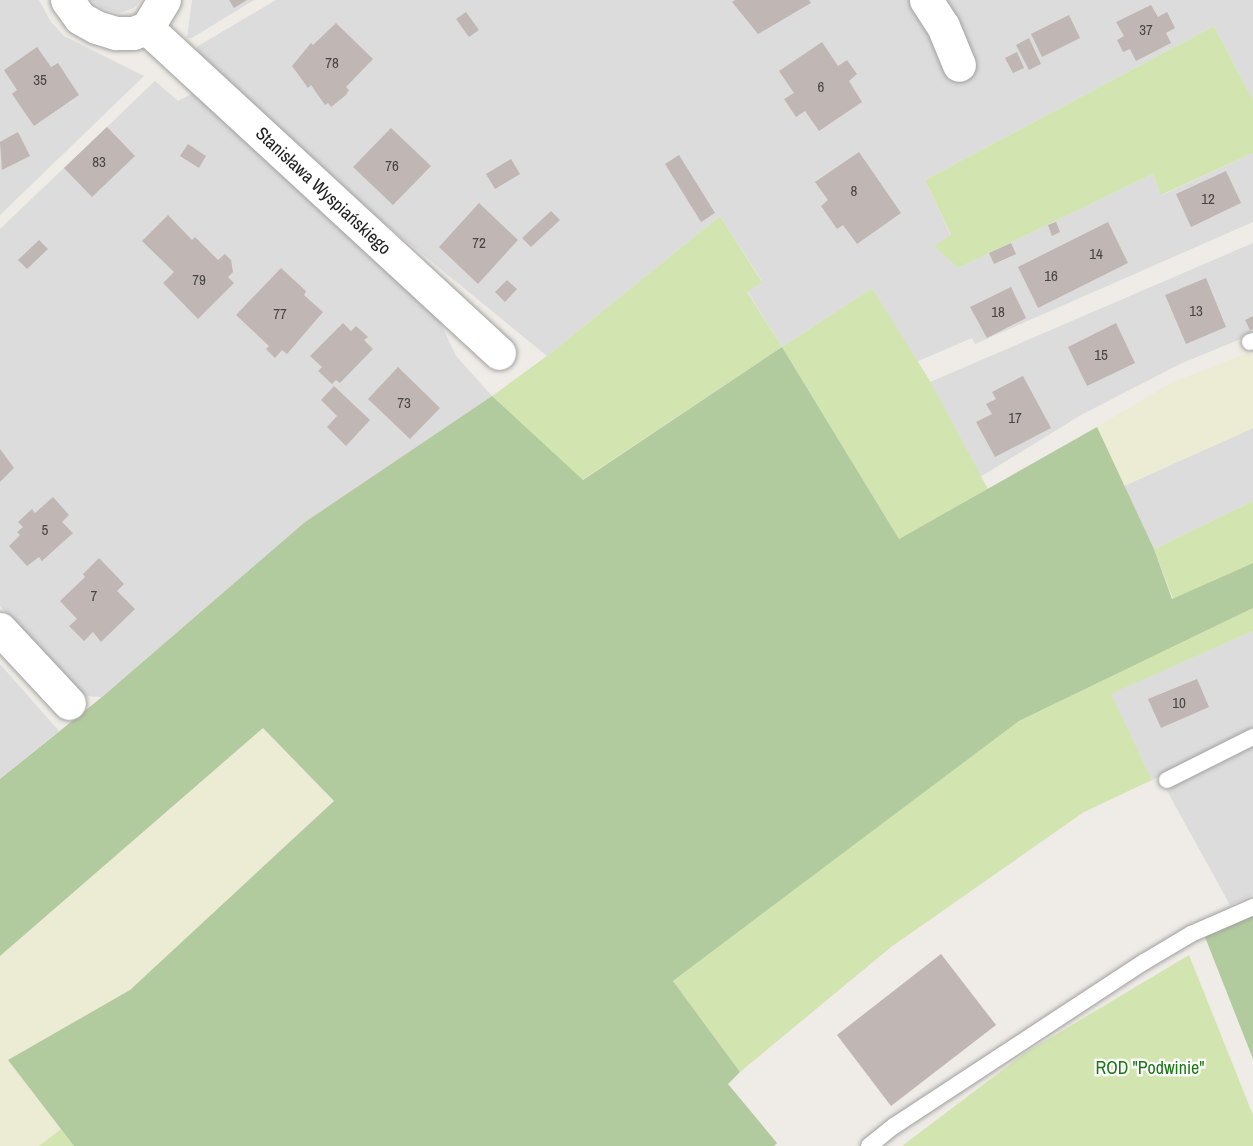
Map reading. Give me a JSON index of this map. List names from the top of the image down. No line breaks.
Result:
{"streets":{"street":["Stanisława Wyspiańskiego"]},"parks":["ROD \"Podwinie\""],"house_numbers":["37","78","35","6","83","76","8","12","72","14","16","79","13","18","77","15","73","17","5","7","10"]}
